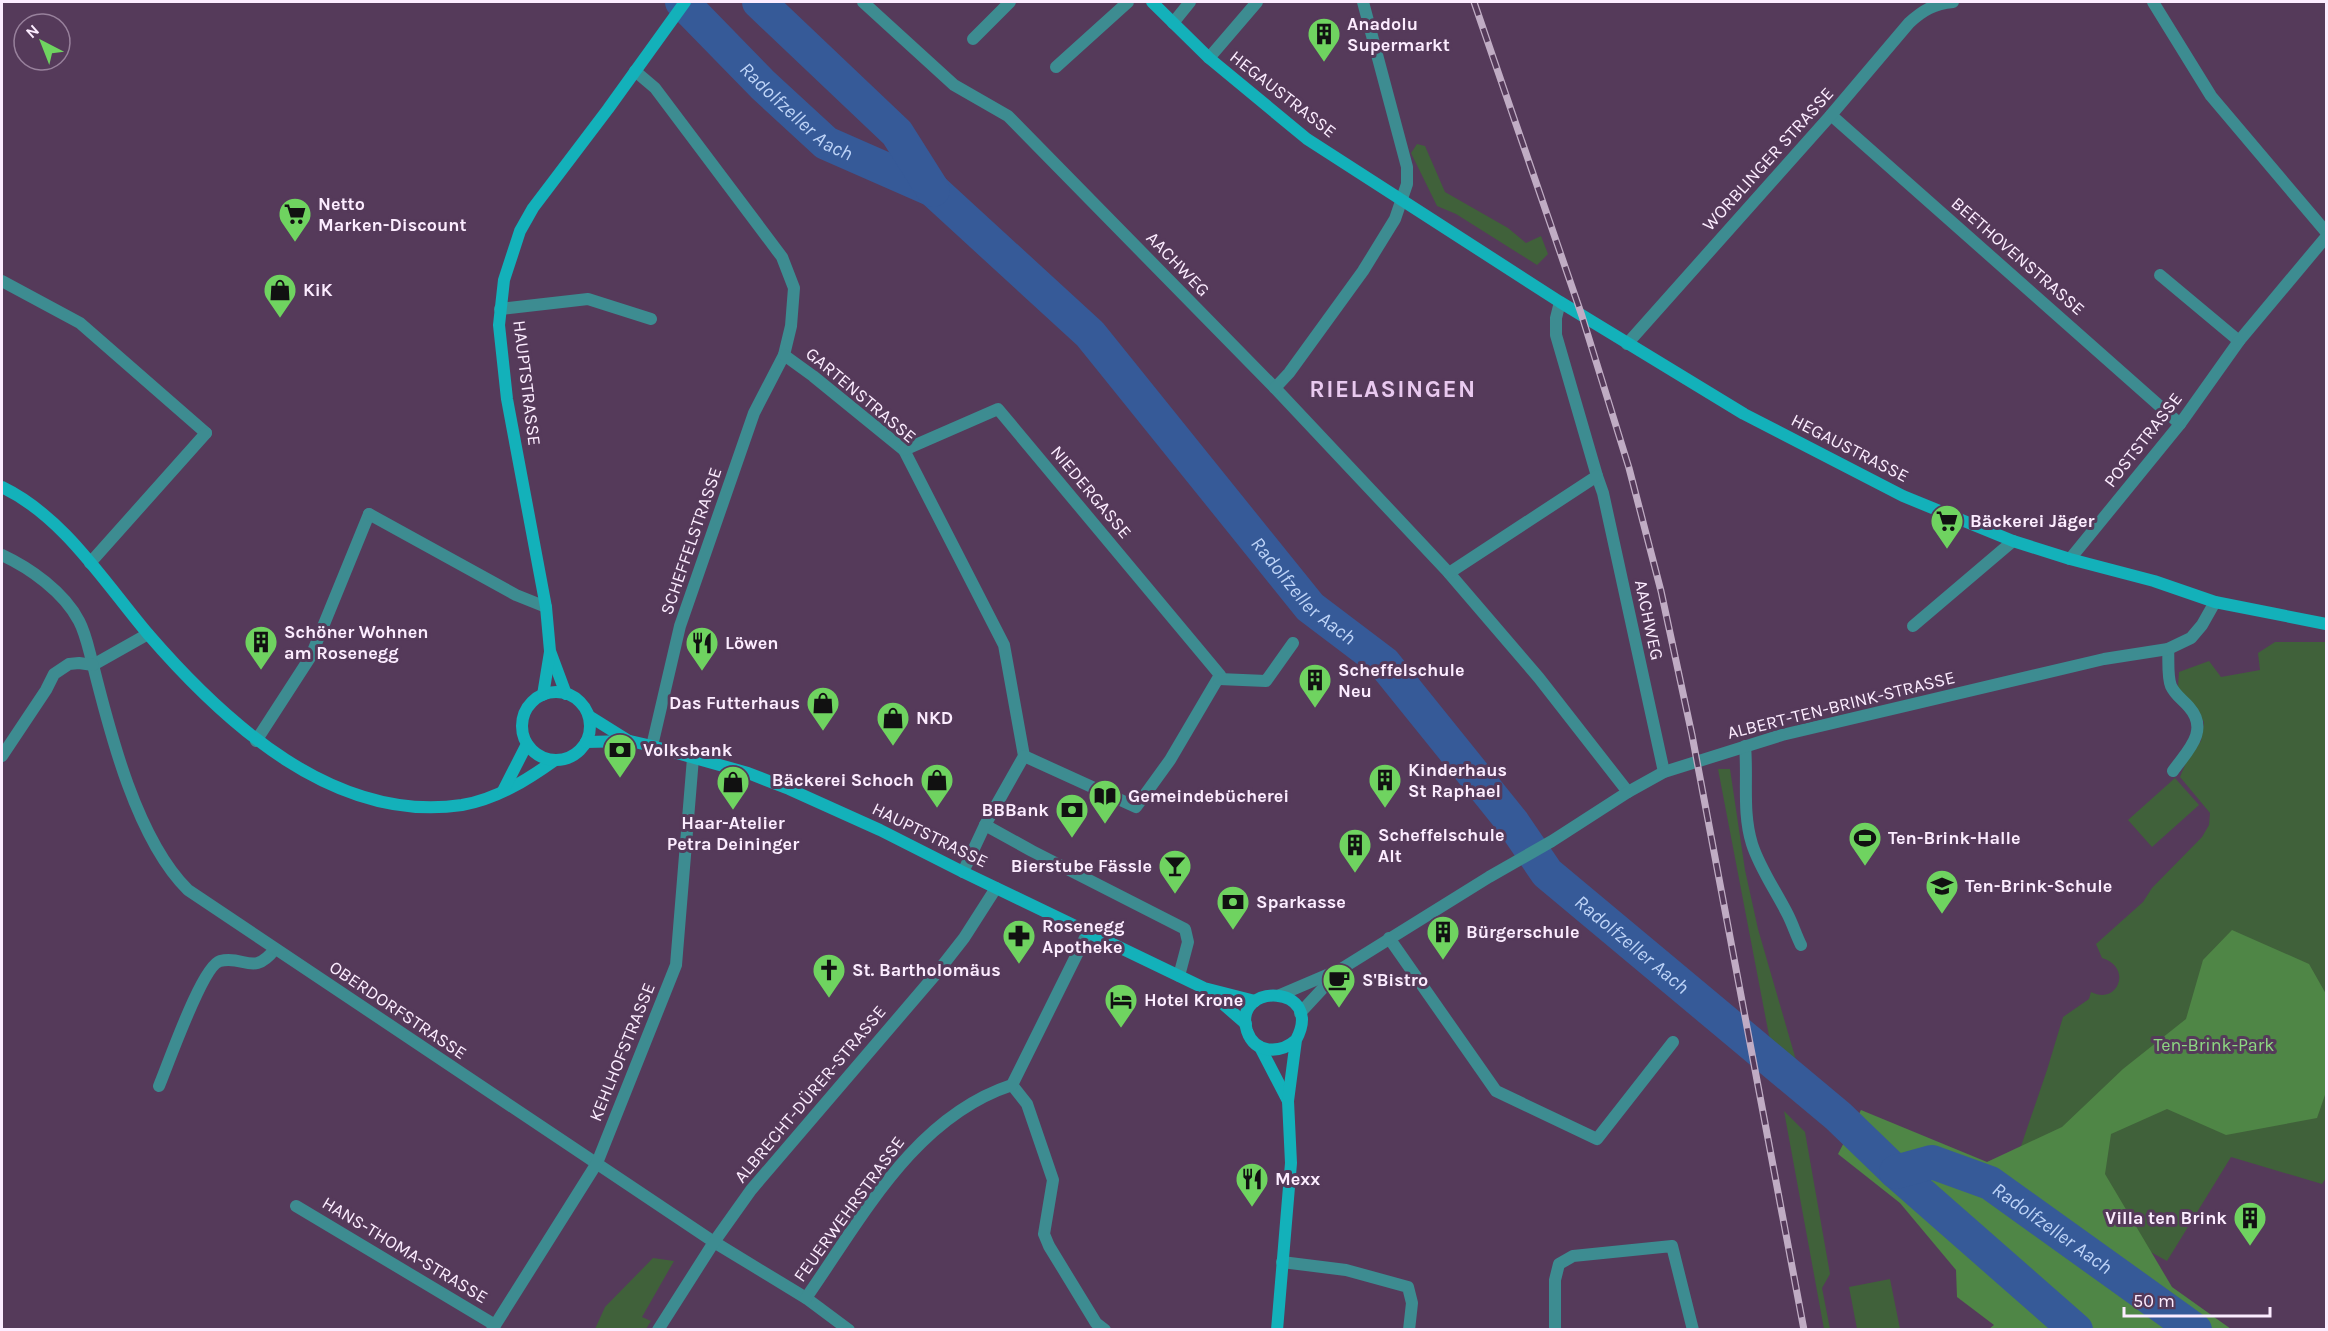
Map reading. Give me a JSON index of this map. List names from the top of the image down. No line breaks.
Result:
{"streets":{"main road":["HEGAUSTRASSE","HAUPTSTRASSE"],"street":["WORBLINGER STRASSE","BEETHOVENSTRASSE","AACHWEG","GARTENSTRASSE","POSTSTRASSE","NIEDERGASSE","SCHEFFELSTRASSE","ALBERT-TEN-BRINK-STRASSE","OBERDORFSTRASSE","KEHLHOFSTRASSE","ALBRECHT-DÜRER-STRASSE","FEUERWEHRSTRASSE","HANS-THOMA-STRASSE"]},"crossings":[["HEGAUSTRASSE","WORBLINGER STRASSE"],["HEGAUSTRASSE","AACHWEG"],["HEGAUSTRASSE","POSTSTRASSE"],["HEGAUSTRASSE","ALBERT-TEN-BRINK-STRASSE"],["WORBLINGER STRASSE","BEETHOVENSTRASSE"],["BEETHOVENSTRASSE","POSTSTRASSE"],["AACHWEG","ALBERT-TEN-BRINK-STRASSE"],["HAUPTSTRASSE","GARTENSTRASSE"],["HAUPTSTRASSE","SCHEFFELSTRASSE"],["HAUPTSTRASSE","KEHLHOFSTRASSE"],["HAUPTSTRASSE","ALBRECHT-DÜRER-STRASSE"],["GARTENSTRASSE","NIEDERGASSE"],["GARTENSTRASSE","SCHEFFELSTRASSE"],["OBERDORFSTRASSE","KEHLHOFSTRASSE"],["OBERDORFSTRASSE","ALBRECHT-DÜRER-STRASSE"],["OBERDORFSTRASSE","FEUERWEHRSTRASSE"],["KEHLHOFSTRASSE","HANS-THOMA-STRASSE"]],"districts":["RIELASINGEN"],"water":["Radolfzeller Aach"],"parks":["Ten-Brink-Park"],"places":{"building":["Anadolu Supermarkt","Schöner Wohnen am Rosenegg","Scheffelschule Neu","Kinderhaus St Raphael","Scheffelschule Alt","Bürgerschule","Villa ten Brink"],"supermarket":["Netto Marken-Discount","Bäckerei Jäger"],"shop":["KiK","Das Futterhaus","NKD","Bäckerei Schoch","Haar-Atelier Petra Deininger"],"restaurant":["Löwen","Mexx"],"bank":["Volksbank","BBBank","Sparkasse"],"library":["Gemeindebücherei"],"sports":["Ten-Brink-Halle"],"bar":["Bierstube Fässle"],"school or university":["Ten-Brink-Schule"],"pharmacy":["Rosenegg Apotheke"],"church":["St. Bartholomäus"],"cafe":["S'Bistro"],"hotel":["Hotel Krone"]},"scale_bar":"50 m","north":"top left"}
